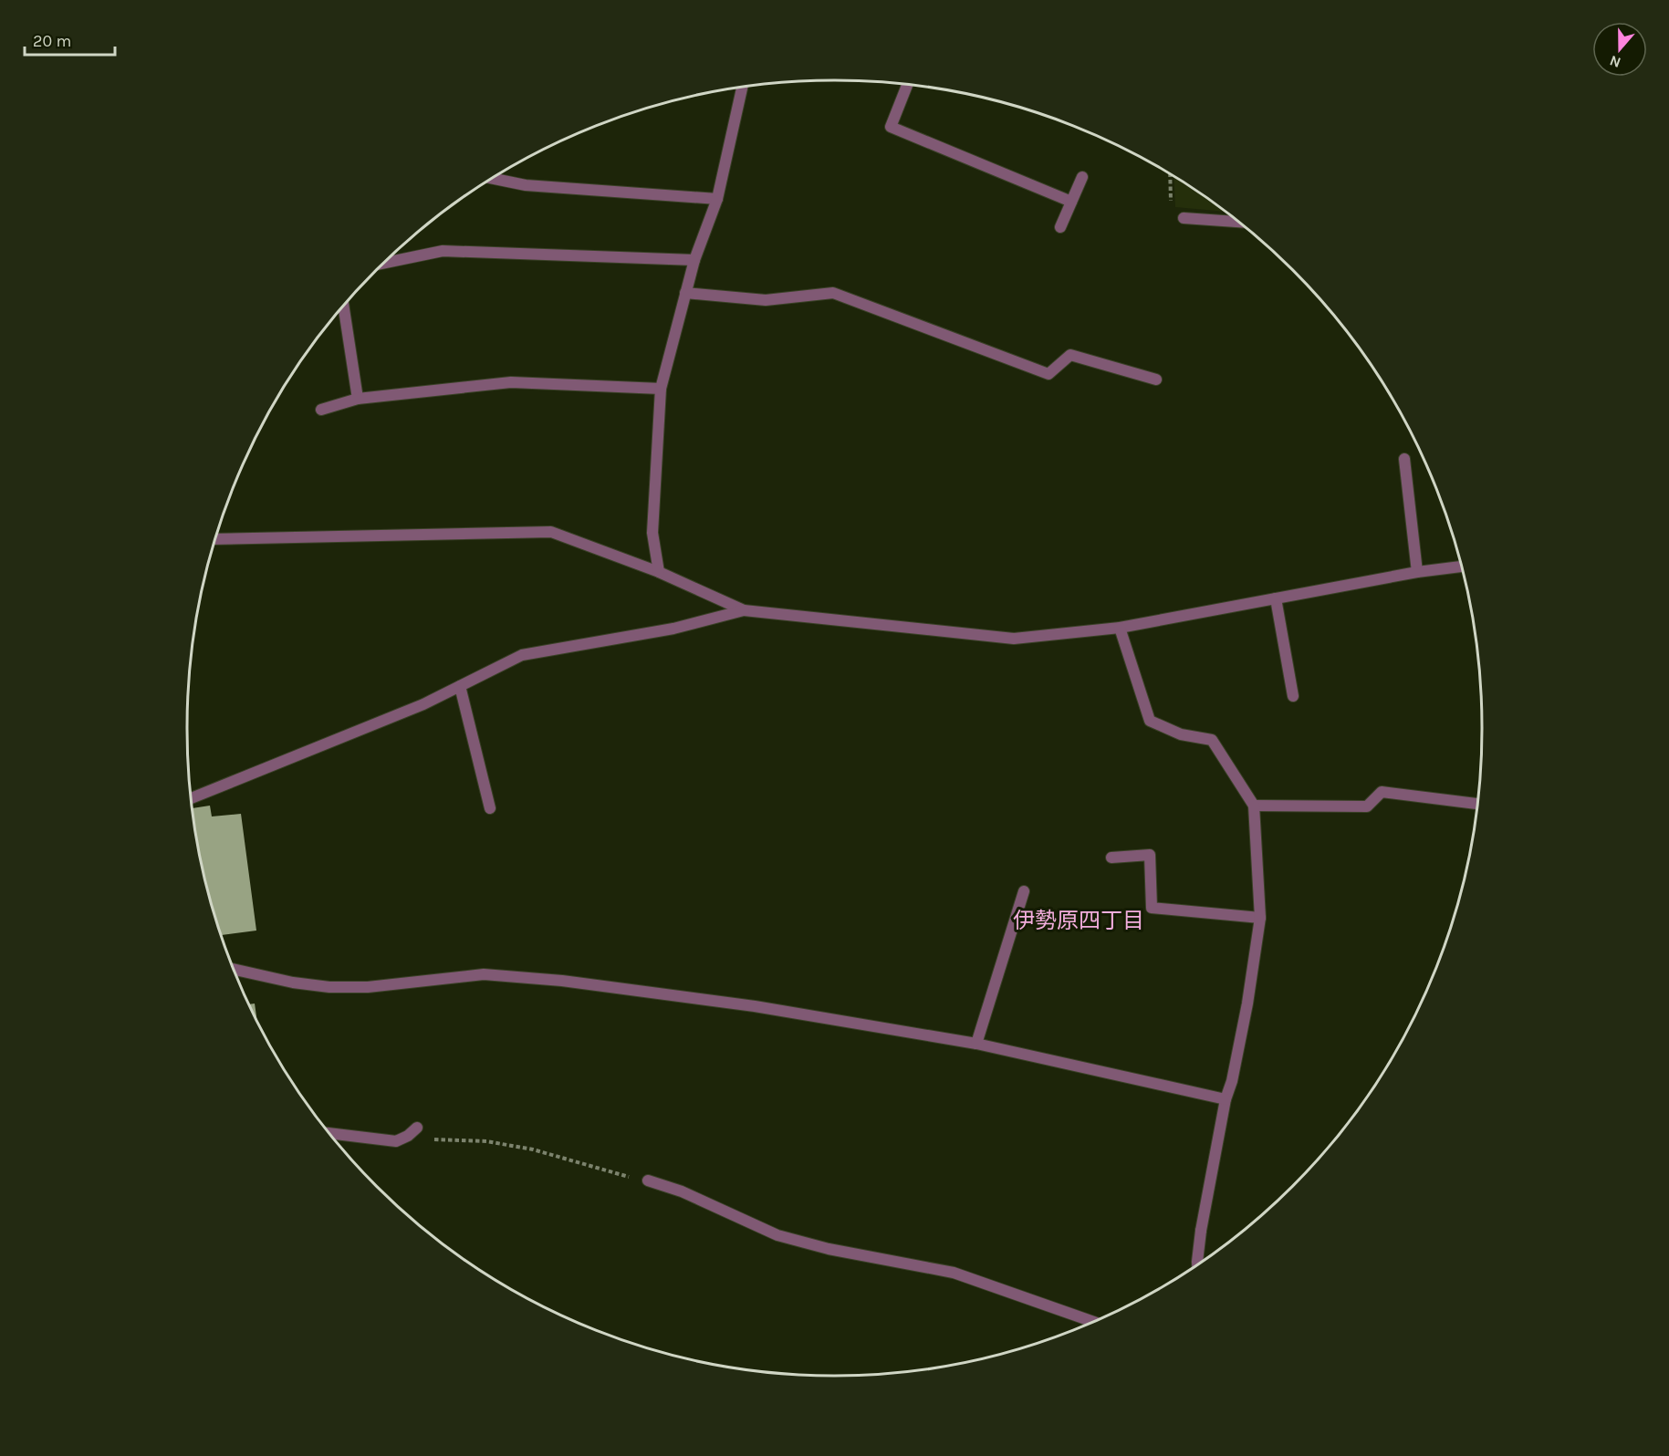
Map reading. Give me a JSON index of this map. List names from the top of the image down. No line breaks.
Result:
{"districts":["伊勢原四丁目"],"scale_bar":"20 m","north":"bottom"}
